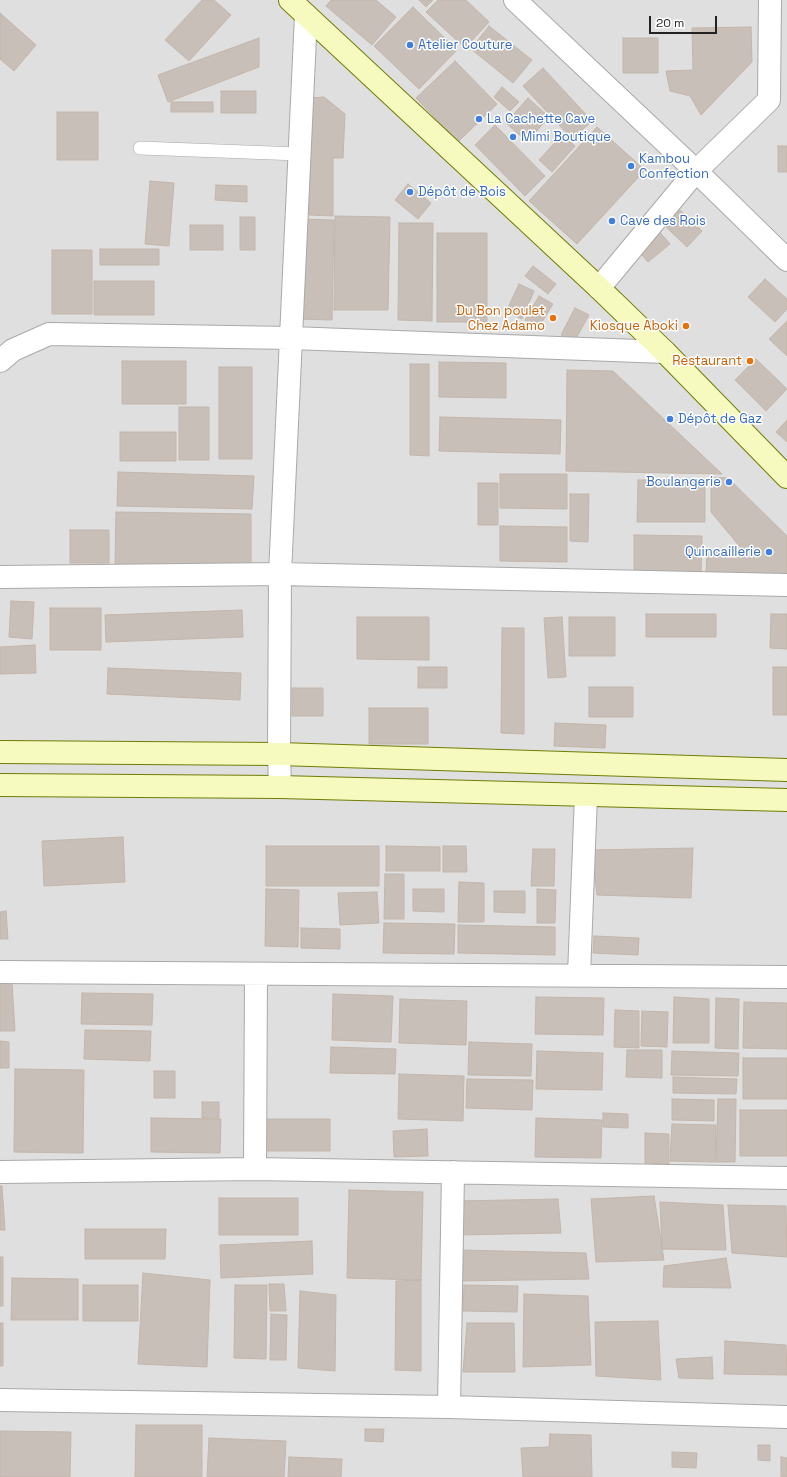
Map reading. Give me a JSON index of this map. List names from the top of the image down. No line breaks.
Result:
{"places":["Atelier Couture","La Cachette Cave","Mimi Boutique","Kambou Confection","Dépôt de Bois","Cave des Rois","Du Bon poulet Chez Adamo","Kiosque Aboki","Restaurant","Dépôt de Gaz","Boulangerie","Quincaillerie"],"scale_bar":"20 m"}
